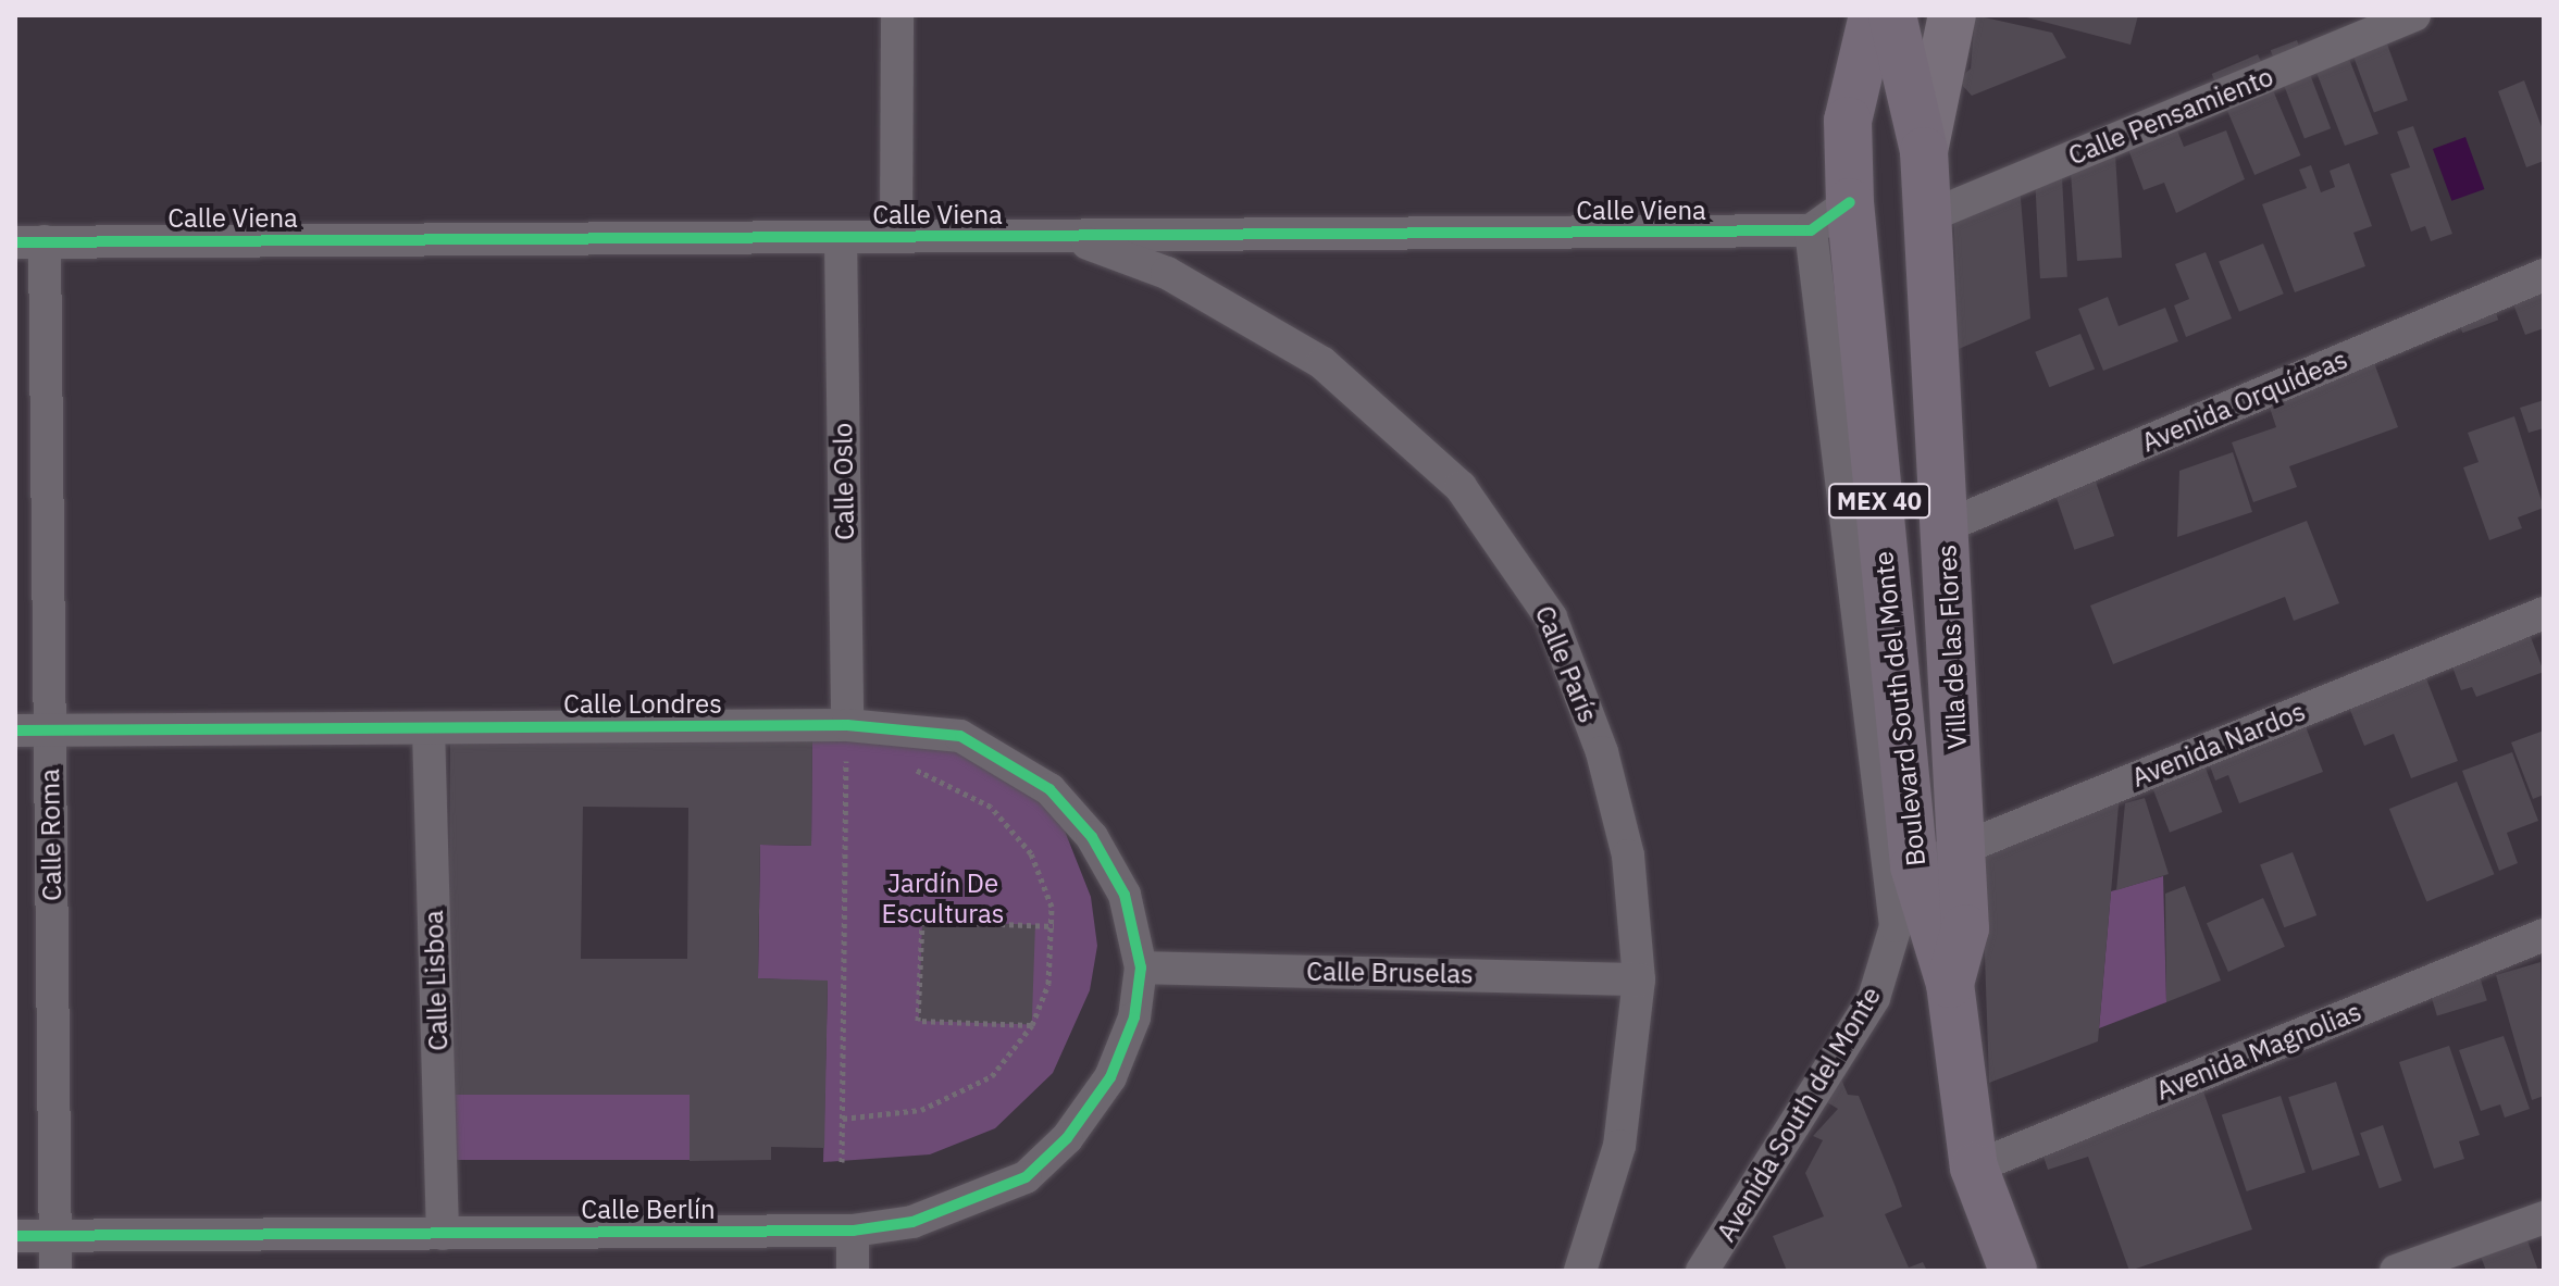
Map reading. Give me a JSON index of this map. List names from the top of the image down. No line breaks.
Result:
{"streets":{"highway":["MEX 40","Villa de las Flores","Boulevard South del Monte"],"street":["Calle Pensamiento","Calle Viena","Avenida Orquídeas","Calle Oslo","Calle París","Calle Londres","Avenida Nardos","Calle Roma","Calle Bruselas","Calle Lisboa","Avenida Magnolias","Avenida South del Monte","Calle Berlín"]},"crossings":[["Calle Pensamiento","Villa de las Flores"],["Calle Viena","Calle Oslo"],["Calle Viena","Calle París"],["Calle Viena","Calle Roma"],["Calle Viena","Avenida South del Monte"],["Avenida Orquídeas","Villa de las Flores"],["Calle Oslo","Calle Londres"],["MEX 40","Villa de las Flores"],["MEX 40","Boulevard South del Monte"],["MEX 40","Avenida Magnolias"],["Villa de las Flores","Boulevard South del Monte"],["Villa de las Flores","Avenida Nardos"],["Calle París","Calle Bruselas"],["Calle Londres","Calle Roma"],["Calle Londres","Calle Bruselas"],["Calle Londres","Calle Lisboa"],["Calle Londres","Calle Berlín"],["Boulevard South del Monte","Avenida Nardos"],["Boulevard South del Monte","Avenida South del Monte"],["Avenida Nardos","Avenida South del Monte"],["Calle Roma","Calle Berlín"],["Calle Bruselas","Calle Berlín"],["Calle Lisboa","Calle Berlín"]],"parks":["Jardín De Esculturas"]}
